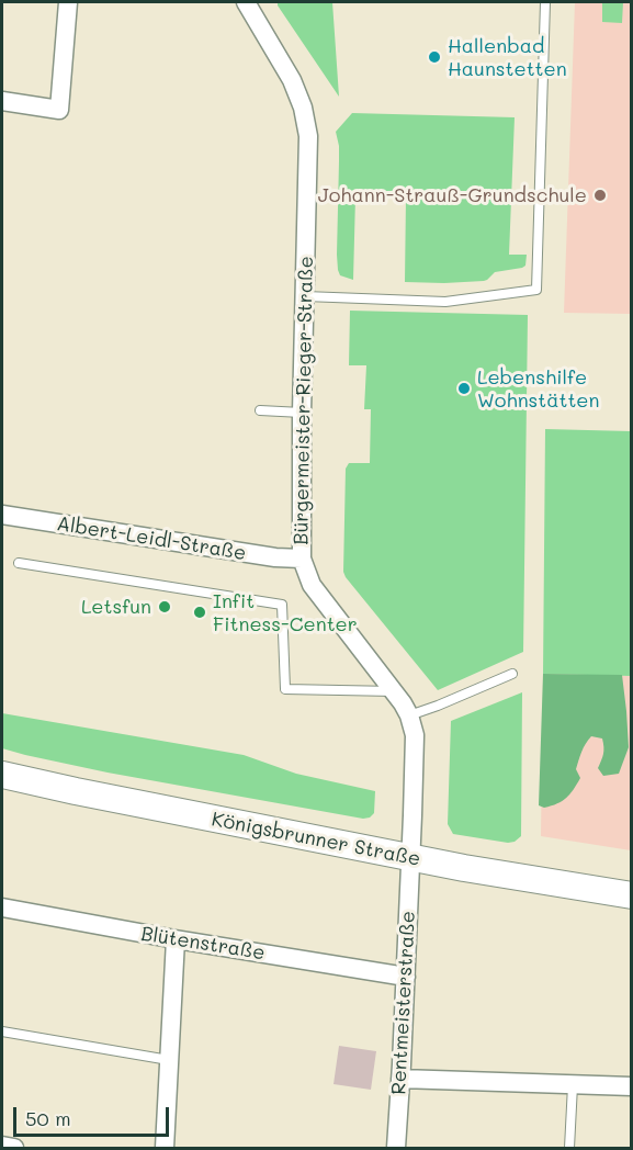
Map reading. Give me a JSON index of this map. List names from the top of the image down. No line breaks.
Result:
{"streets":{"main road":["Königsbrunner Straße"],"street":["Bürgermeister-Rieger-Straße","Albert-Leidl-Straße","Blütenstraße","Rentmeisterstraße"]},"crossings":[["Bürgermeister-Rieger-Straße","Albert-Leidl-Straße"],["Bürgermeister-Rieger-Straße","Königsbrunner Straße"],["Bürgermeister-Rieger-Straße","Rentmeisterstraße"],["Königsbrunner Straße","Rentmeisterstraße"],["Blütenstraße","Rentmeisterstraße"]],"places":["Hallenbad Haunstetten","Johann-Strauß-Grundschule","Lebenshilfe Wohnstätten","Letsfun","Infit Fitness-Center"],"scale_bar":"50 m"}
